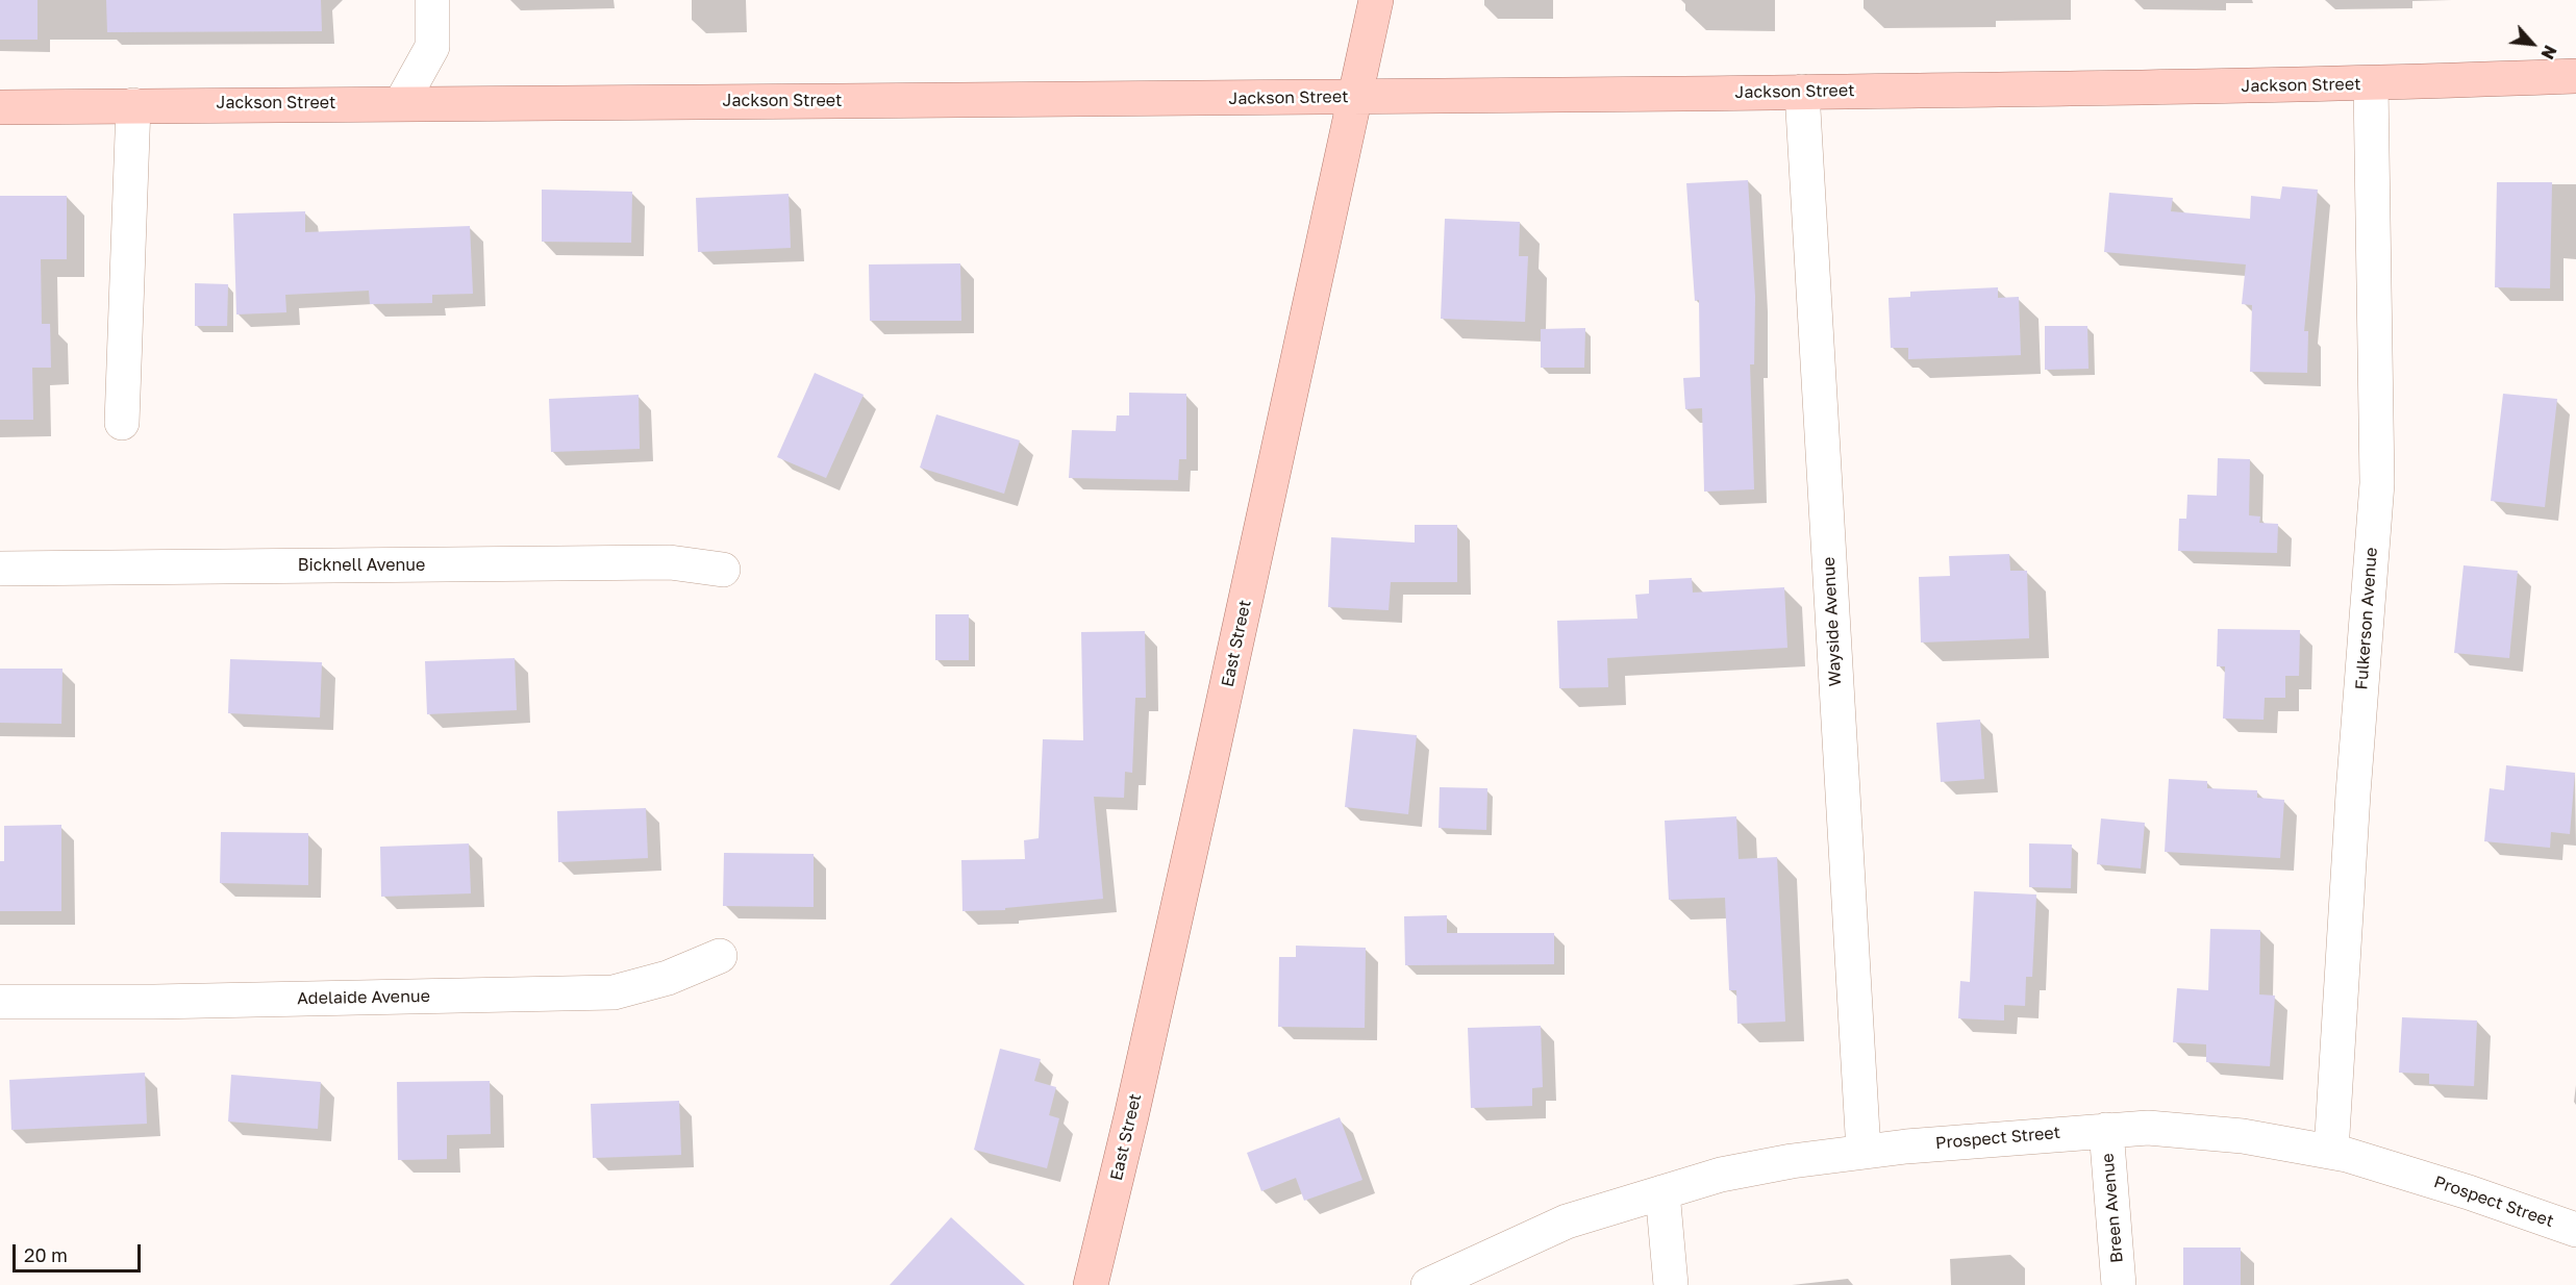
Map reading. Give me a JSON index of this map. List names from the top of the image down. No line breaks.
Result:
{"streets":{"main road":["Jackson Street","East Street"],"street":["Bicknell Avenue","Fulkerson Avenue","Wayside Avenue","Adelaide Avenue","Prospect Street","Breen Avenue"]},"crossings":[["Jackson Street","Fulkerson Avenue"],["Jackson Street","Wayside Avenue"],["Jackson Street","East Street"],["Fulkerson Avenue","Prospect Street"],["Wayside Avenue","Prospect Street"],["Prospect Street","Breen Avenue"]],"scale_bar":"20 m","north":"bottom right"}
